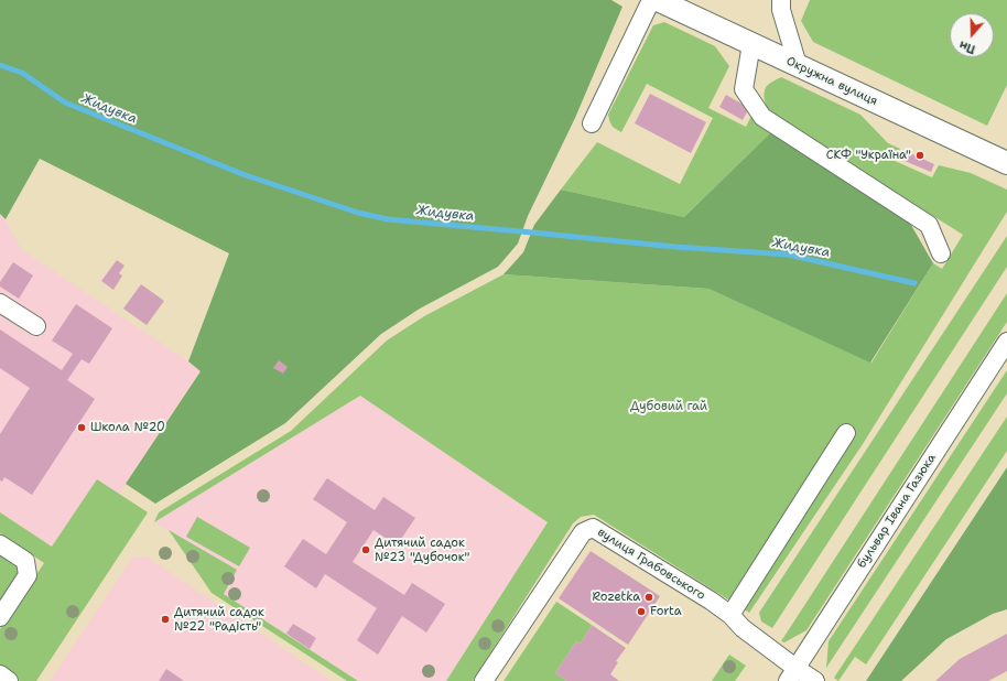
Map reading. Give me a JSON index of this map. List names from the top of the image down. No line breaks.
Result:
{"streets":{"main road":["Окружна вулиця"],"street":["бульвар Івана Газюка","вулиця Грабовського"]},"crossings":[["бульвар Івана Газюка","вулиця Грабовського"]],"water":["Жидувка"],"parks":["Дубовий гай"],"places":["СКФ \"Україна\"","Школа №20","Дитячий садок №23 \"Дубочок\"","Rozetka","Forta","Дитячий садок №22 \"Радість\""],"north":"bottom"}
